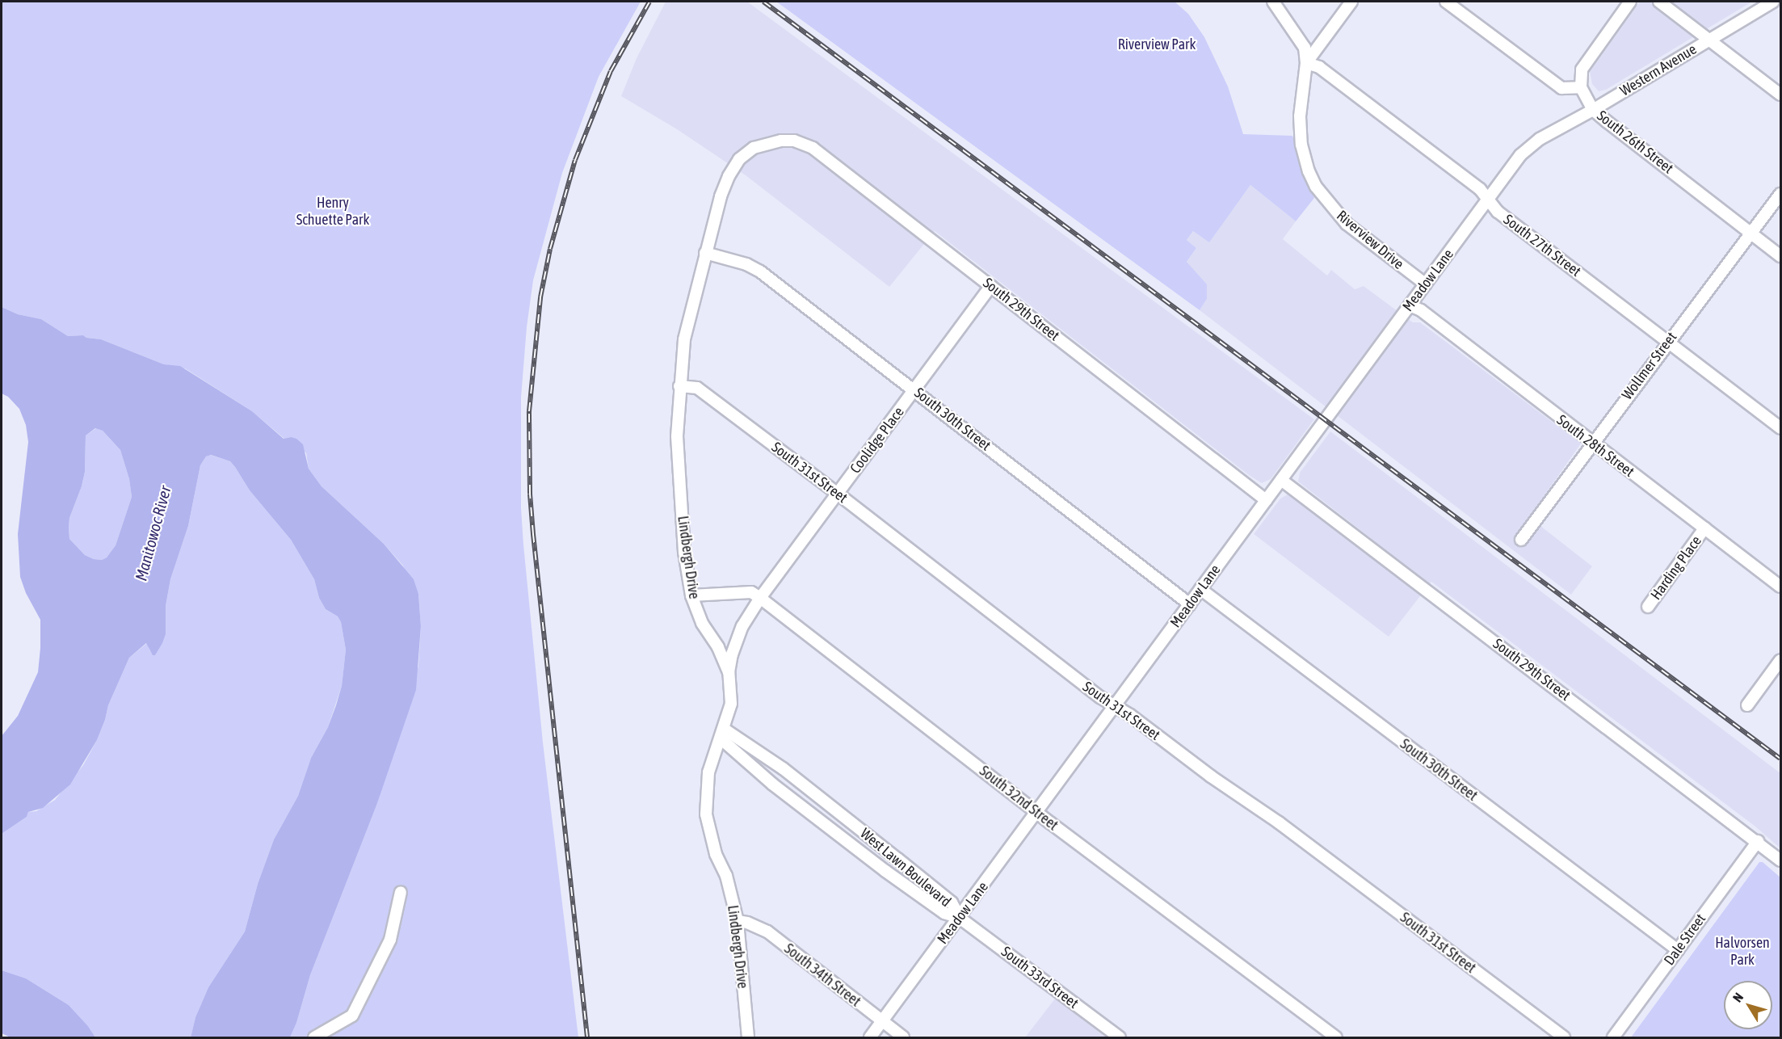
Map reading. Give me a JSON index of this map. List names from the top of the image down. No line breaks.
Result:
{"streets":{"street":["Western Avenue","South 26th Street","Riverview Drive","South 27th Street","Meadow Lane","South 29th Street","Wollmer Street","South 30th Street","Coolidge Place","South 28th Street","South 31st Street","Lindbergh Drive","Harding Place","South 32nd Street","West Lawn Boulevard","Dale Street","South 34th Street","South 33rd Street"]},"crossings":[["Western Avenue","South 26th Street"],["Western Avenue","Meadow Lane"],["South 26th Street","Wollmer Street"],["Riverview Drive","South 27th Street"],["Riverview Drive","Meadow Lane"],["South 27th Street","Meadow Lane"],["South 27th Street","Wollmer Street"],["Meadow Lane","South 29th Street"],["Meadow Lane","South 30th Street"],["Meadow Lane","South 28th Street"],["Meadow Lane","South 31st Street"],["Meadow Lane","South 32nd Street"],["Meadow Lane","West Lawn Boulevard"],["Meadow Lane","South 34th Street"],["Meadow Lane","South 33rd Street"],["South 29th Street","Coolidge Place"],["South 29th Street","Lindbergh Drive"],["South 29th Street","Dale Street"],["Wollmer Street","South 28th Street"],["South 30th Street","Coolidge Place"],["South 30th Street","Lindbergh Drive"],["South 30th Street","Dale Street"],["Coolidge Place","South 31st Street"],["Coolidge Place","Lindbergh Drive"],["Coolidge Place","South 32nd Street"],["South 28th Street","Harding Place"],["South 31st Street","Lindbergh Drive"],["Lindbergh Drive","South 32nd Street"],["Lindbergh Drive","West Lawn Boulevard"],["Lindbergh Drive","South 34th Street"],["West Lawn Boulevard","South 33rd Street"]],"water":["Manitowoc River"],"parks":["Riverview Park","Henry Schuette Park","Halvorsen Park"],"north":"top left"}
